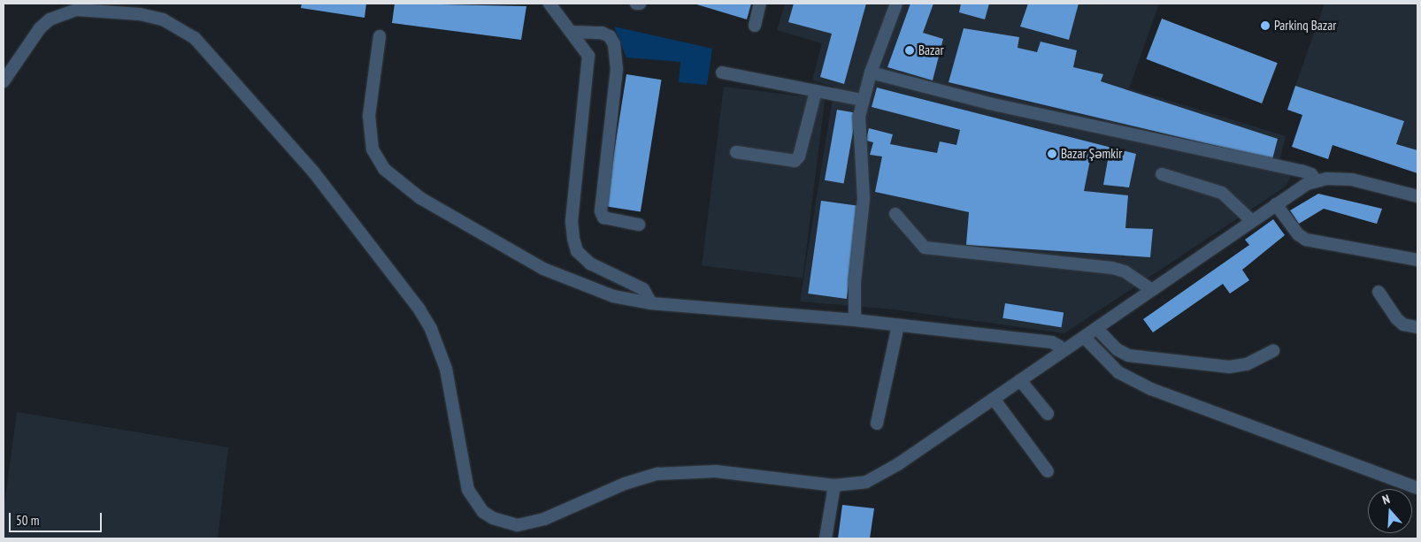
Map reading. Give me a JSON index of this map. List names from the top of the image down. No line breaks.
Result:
{"places":["Parkinq Bazar","Bazar","Bazar Şəmkir"],"scale_bar":"50 m","north":"top"}
